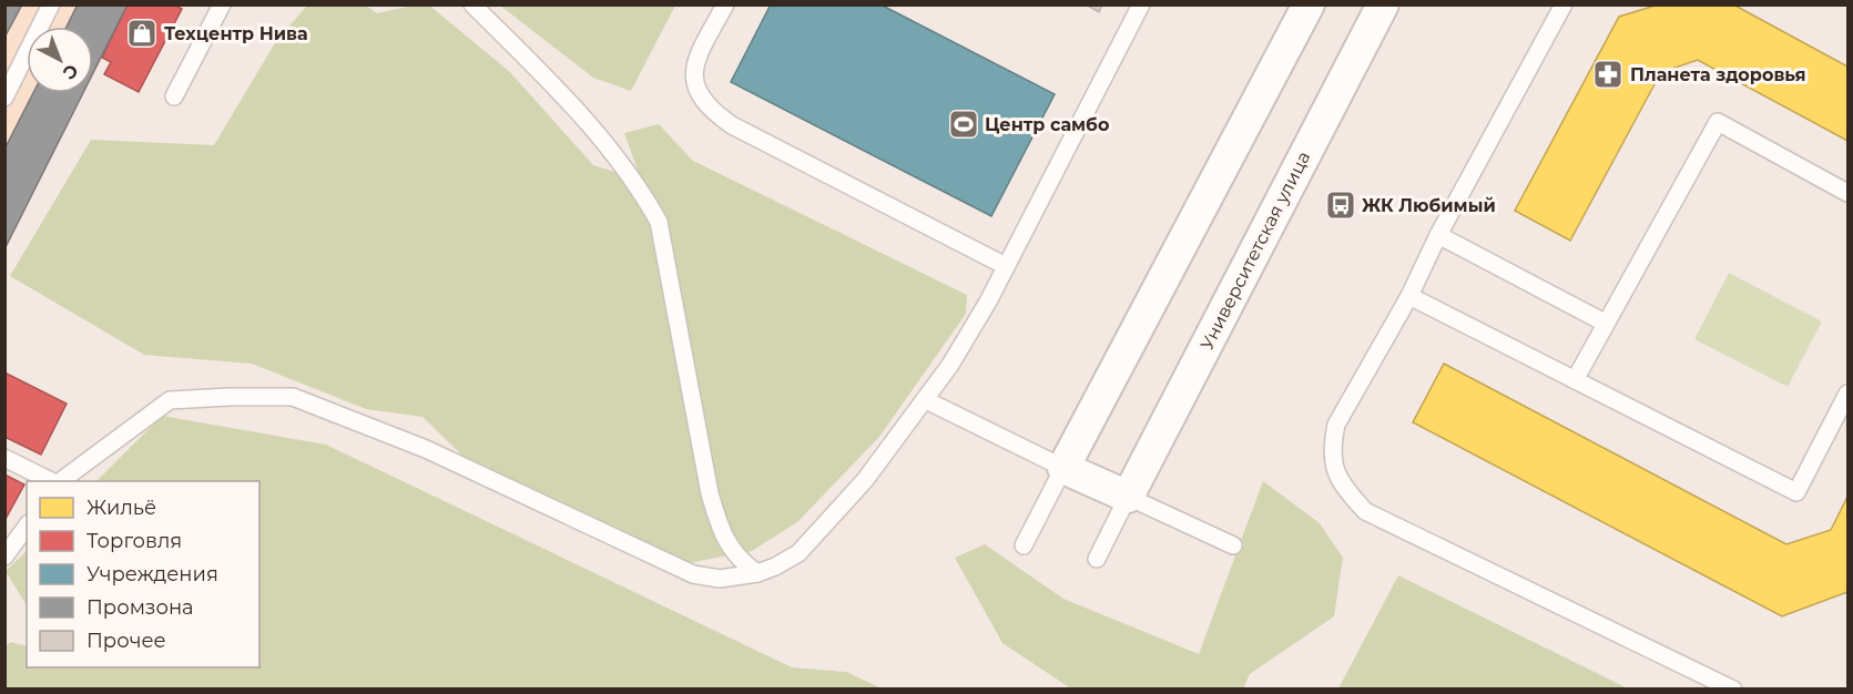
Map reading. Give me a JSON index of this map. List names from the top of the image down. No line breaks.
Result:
{"streets":{"street":["Университетская улица"]},"places":{"shop":["Техцентр Нива"],"pharmacy":["Планета здоровья"],"sports":["Центр самбо"],"bus stop":["ЖК Любимый"]},"legend":["Жильё","Торговля","Учреждения","Промзона","Прочее"],"north":"bottom right"}
